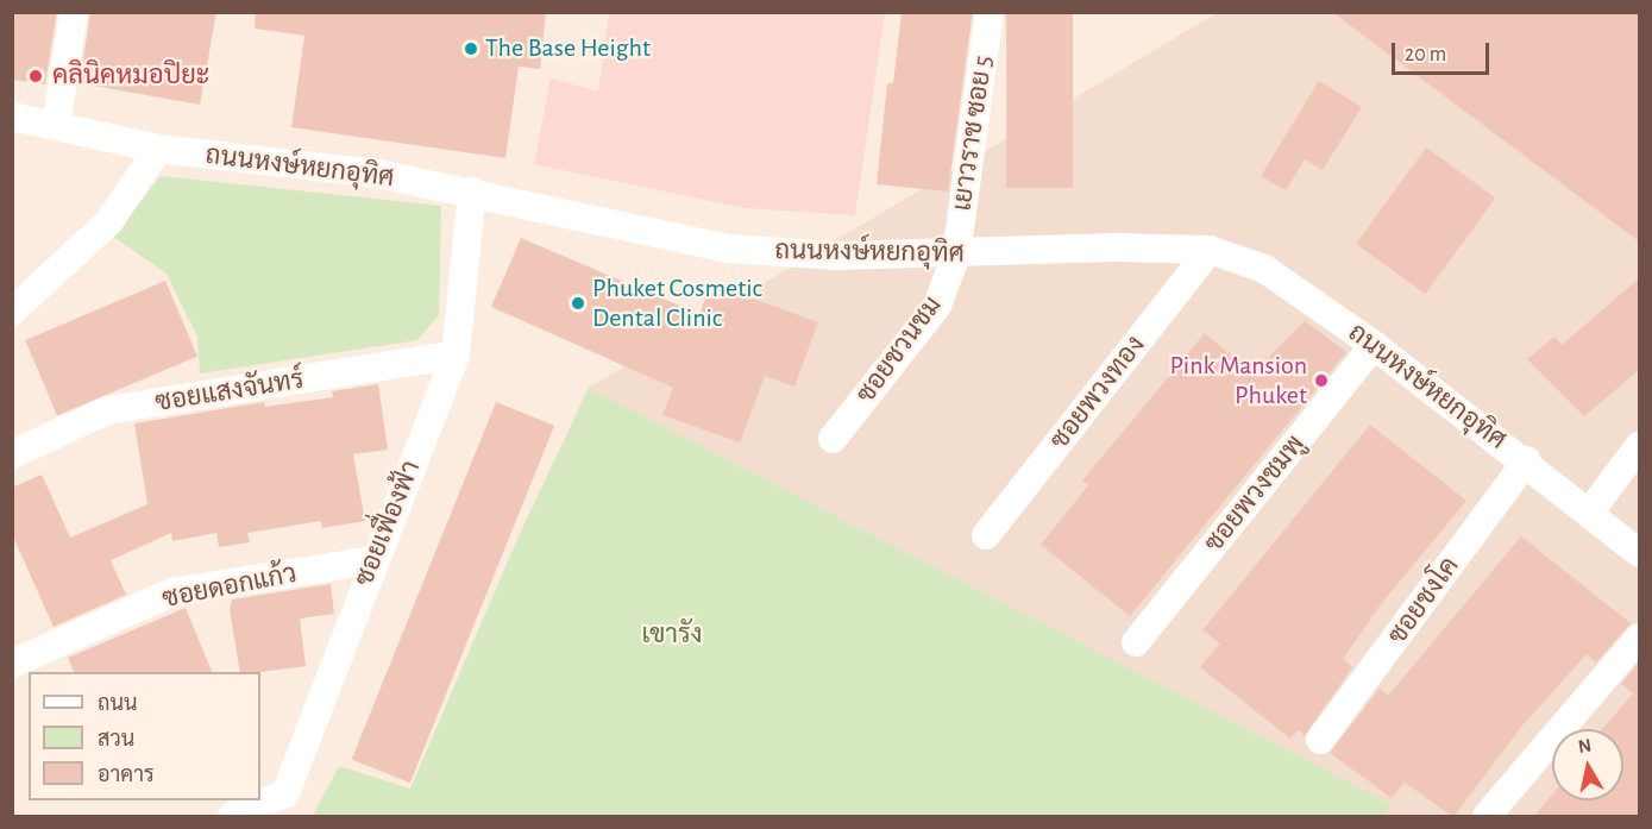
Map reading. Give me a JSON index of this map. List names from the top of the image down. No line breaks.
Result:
{"streets":{"street":["เยาวราช ซอย 5","ถนนหงษ์หยกอุทิศ","ซอยชวนชม","ซอยแสงจันทร์","ซอยพวงทอง","ซอยพวงชมพู","ซอยเฟื่องฟ้า","ซอยดอกแก้ว","ซอยชงโค"]},"crossings":[["เยาวราช ซอย 5","ถนนหงษ์หยกอุทิศ"],["เยาวราช ซอย 5","ซอยชวนชม"],["ถนนหงษ์หยกอุทิศ","ซอยชวนชม"],["ถนนหงษ์หยกอุทิศ","ซอยพวงทอง"],["ถนนหงษ์หยกอุทิศ","ซอยพวงชมพู"],["ถนนหงษ์หยกอุทิศ","ซอยเฟื่องฟ้า"],["ถนนหงษ์หยกอุทิศ","ซอยชงโค"],["ซอยแสงจันทร์","ซอยเฟื่องฟ้า"],["ซอยเฟื่องฟ้า","ซอยดอกแก้ว"]],"parks":["เขารัง"],"places":["The Base Height","คลินิคหมอปิยะ","Phuket Cosmetic Dental Clinic","Pink Mansion Phuket"],"legend":["ถนน","สวน","อาคาร"],"scale_bar":"20 m","north":"top"}
